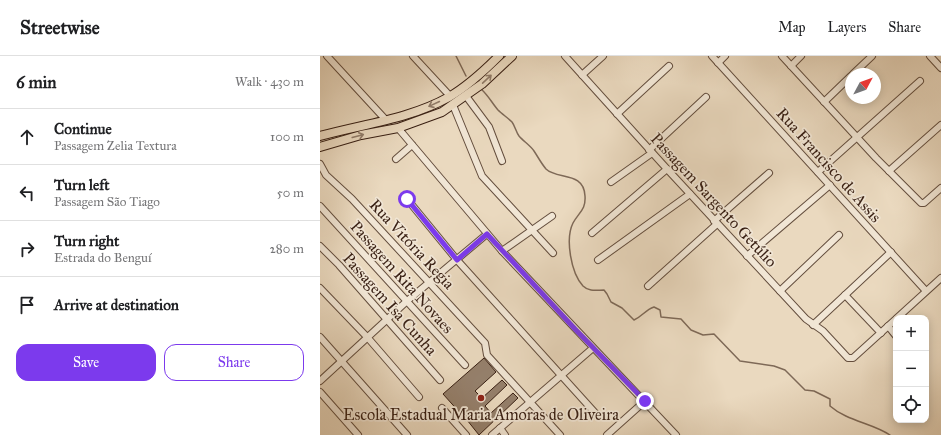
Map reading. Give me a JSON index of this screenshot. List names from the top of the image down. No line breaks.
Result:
{"streets":{"street":["Rua Francisco de Assis","Passagem Sargento Getúlio","Rua Vitória Regia","Passagem Rita Novaes","Passagem Isa Cunha"]},"places":["Escola Estadual Maria Amoras de Oliveira"],"north":"top right","page":{"header":"Streetwise","nav":["Map","Layers","Share"],"heading":["6 min","Walk · 430 m"],"list":[["Continue","Passagem Zelia Textura","100 m"],["Turn left","Passagem São Tiago","50 m"],["Turn right","Estrada do Benguí","280 m"],"Arrive at destination"],"map_buttons":["+","−"],"buttons":["Save","Share"]}}
